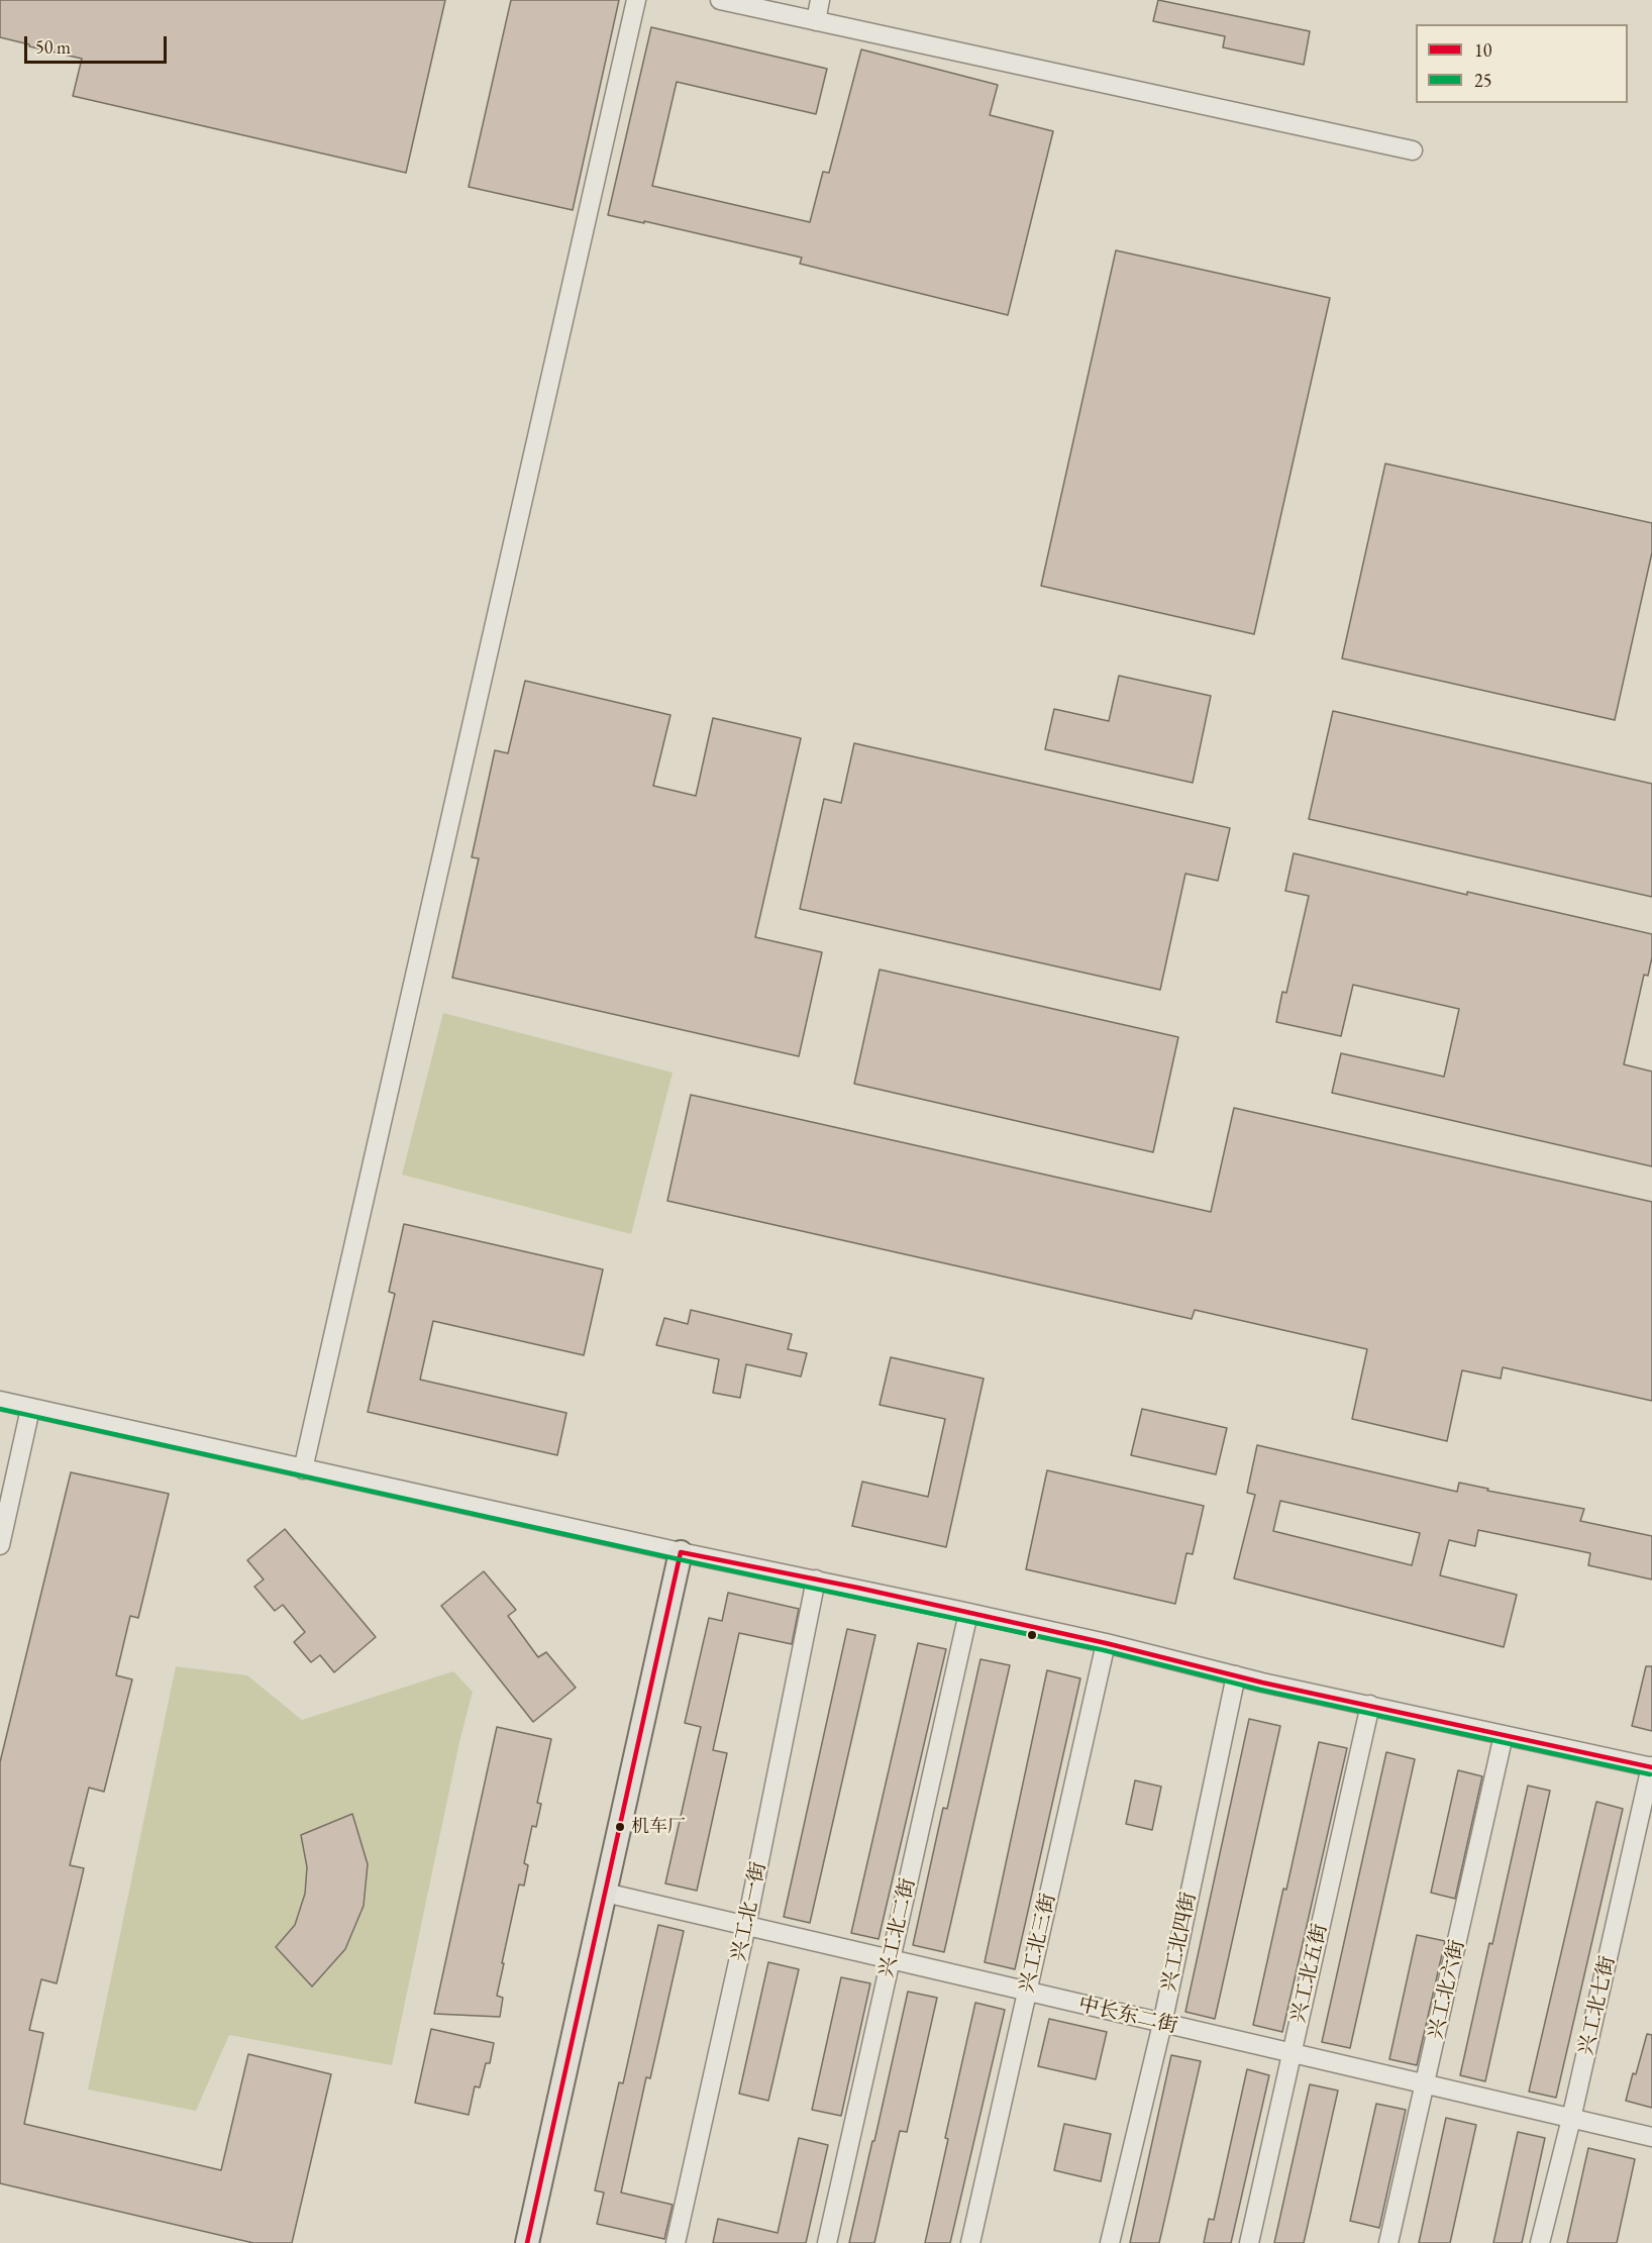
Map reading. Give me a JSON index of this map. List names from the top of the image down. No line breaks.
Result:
{"streets":{"street":["兴工北一街","兴工北二街","兴工北四街","兴工北三街","兴工北五街","兴工北六街","兴工北七街","中长东二街"]},"crossings":[["兴工北一街","中长东二街"],["兴工北二街","中长东二街"],["兴工北四街","中长东二街"],["兴工北三街","中长东二街"],["兴工北五街","中长东二街"],["兴工北六街","中长东二街"],["兴工北七街","中长东二街"]],"places":["机车厂"],"lines":["transit line 25","transit line 10"],"legend":["10","25"],"scale_bar":"50 m"}
